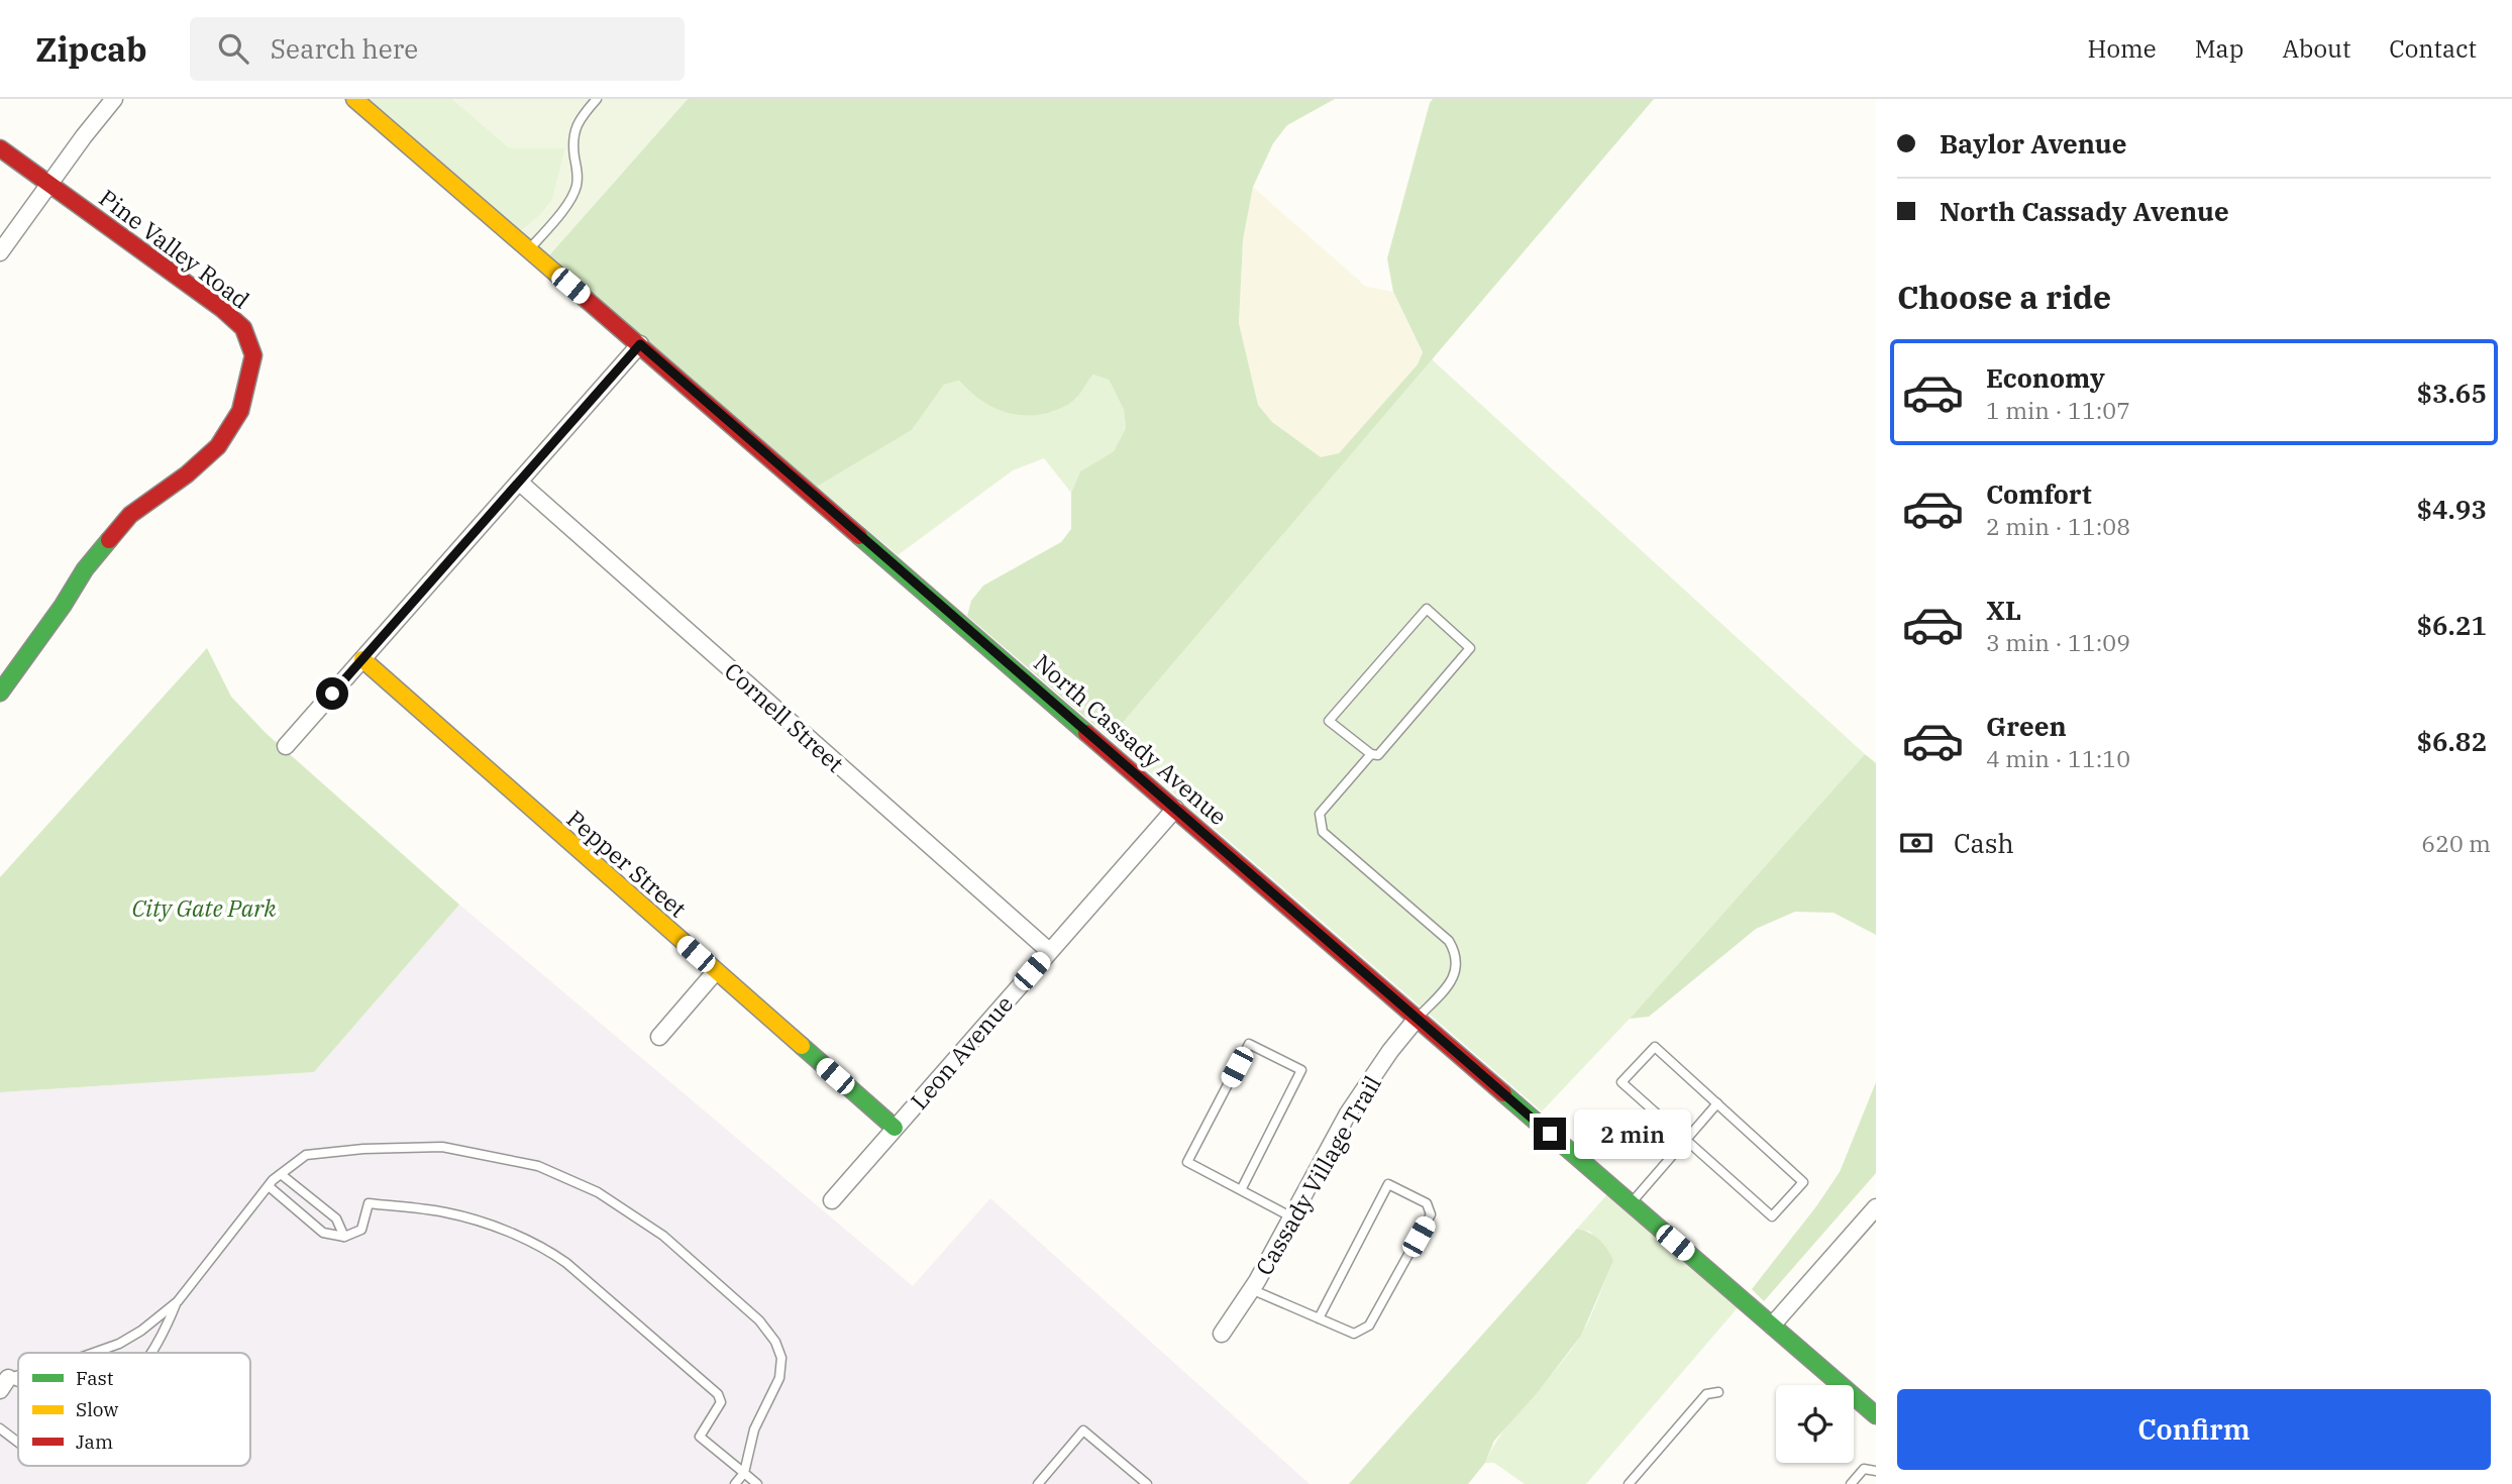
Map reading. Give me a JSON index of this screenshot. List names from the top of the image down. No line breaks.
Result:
{"streets":{"main road":["Pine Valley Road","North Cassady Avenue","Pepper Street"],"street":["Cornell Street","Leon Avenue","Cassady Village Trail"]},"crossings":[["Cornell Street","Leon Avenue"],["North Cassady Avenue","Leon Avenue"],["North Cassady Avenue","Cassady Village Trail"],["Pepper Street","Leon Avenue"]],"parks":["City Gate Park"],"legend":["Fast","Slow","Jam"],"page":{"header":"Zipcab","search":"Search here","nav":["Home","Map","About","Contact"],"banner":["Baylor Avenue","North Cassady Avenue"],"heading":"Choose a ride","list":[{"name":"Economy","note":"1 min · 11:07","value":"$3.65"},{"name":"Comfort","note":"2 min · 11:08","value":"$4.93"},{"name":"XL","note":"3 min · 11:09","value":"$6.21"},{"name":"Green","note":"4 min · 11:10","value":"$6.82"}],"pay":["Cash","620 m"],"bubble":"2 min","buttons":"Confirm"}}
